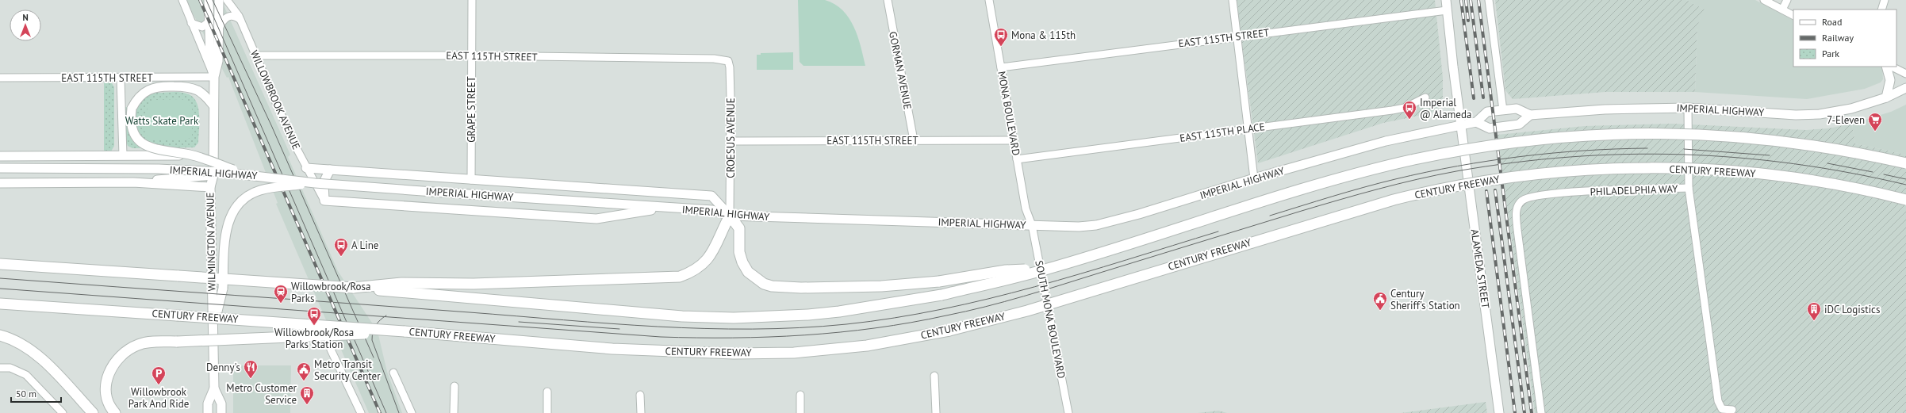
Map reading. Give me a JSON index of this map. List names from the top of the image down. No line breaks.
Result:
{"streets":{"highway":["CENTURY FREEWAY"],"main road":["IMPERIAL HIGHWAY","WILMINGTON AVENUE","ALAMEDA STREET"],"street":["EAST 115TH STREET","GORMAN AVENUE","WILLOWBROOK AVENUE","GRAPE STREET","MONA BOULEVARD","EAST 115TH PLACE","CROESUS AVENUE","PHILADELPHIA WAY","SOUTH MONA BOULEVARD"]},"crossings":[["EAST 115TH STREET","GORMAN AVENUE"],["EAST 115TH STREET","WILLOWBROOK AVENUE"],["EAST 115TH STREET","GRAPE STREET"],["EAST 115TH STREET","MONA BOULEVARD"],["EAST 115TH STREET","CROESUS AVENUE"],["EAST 115TH STREET","WILMINGTON AVENUE"],["EAST 115TH STREET","ALAMEDA STREET"],["IMPERIAL HIGHWAY","MONA BOULEVARD"],["IMPERIAL HIGHWAY","CROESUS AVENUE"],["IMPERIAL HIGHWAY","PHILADELPHIA WAY"],["IMPERIAL HIGHWAY","ALAMEDA STREET"],["IMPERIAL HIGHWAY","SOUTH MONA BOULEVARD"],["MONA BOULEVARD","EAST 115TH PLACE"],["MONA BOULEVARD","SOUTH MONA BOULEVARD"]],"parks":["Watts Skate Park"],"places":{"bus stop":["Mona & 115th","Imperial @ Alameda","A Line","Willowbrook/Rosa Parks Station"],"supermarket":["7-Eleven"],"station":["Willowbrook/Rosa Parks"],"public building":["Century Sheriff's Station","Metro Transit Security Center"],"building":["iDC Logistics","Metro Customer Service"],"restaurant":["Denny's"],"parking":["Willowbrook Park And Ride"]},"legend":["Road","Railway","Park"],"scale_bar":"50 m","north":"top"}
